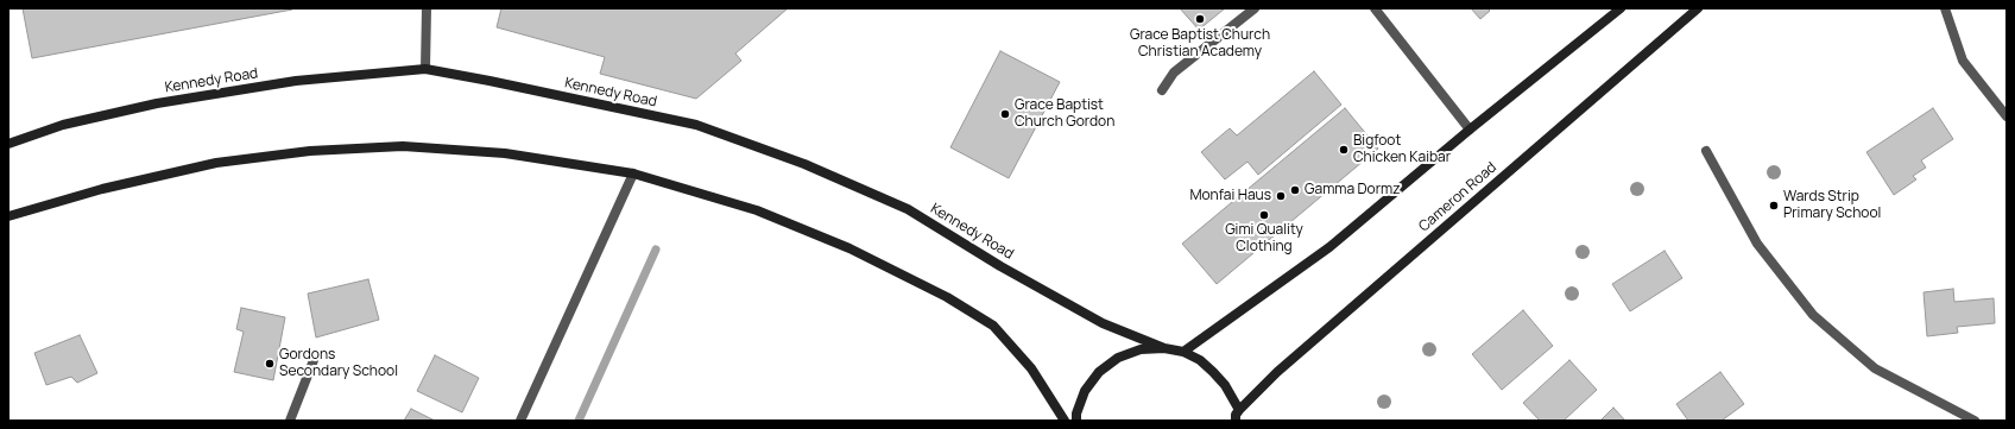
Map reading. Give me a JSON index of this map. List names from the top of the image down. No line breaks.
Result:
{"streets":{"main road":["Kennedy Road","Cameron Road"]},"places":["Grace Baptist Church Christian Academy","Grace Baptist Church Gordon","Bigfoot Chicken Kaibar","Gamma Dormz","Monfai Haus","Wards Strip Primary School","Gimi Quality Clothing","Gordons Secondary School"]}
